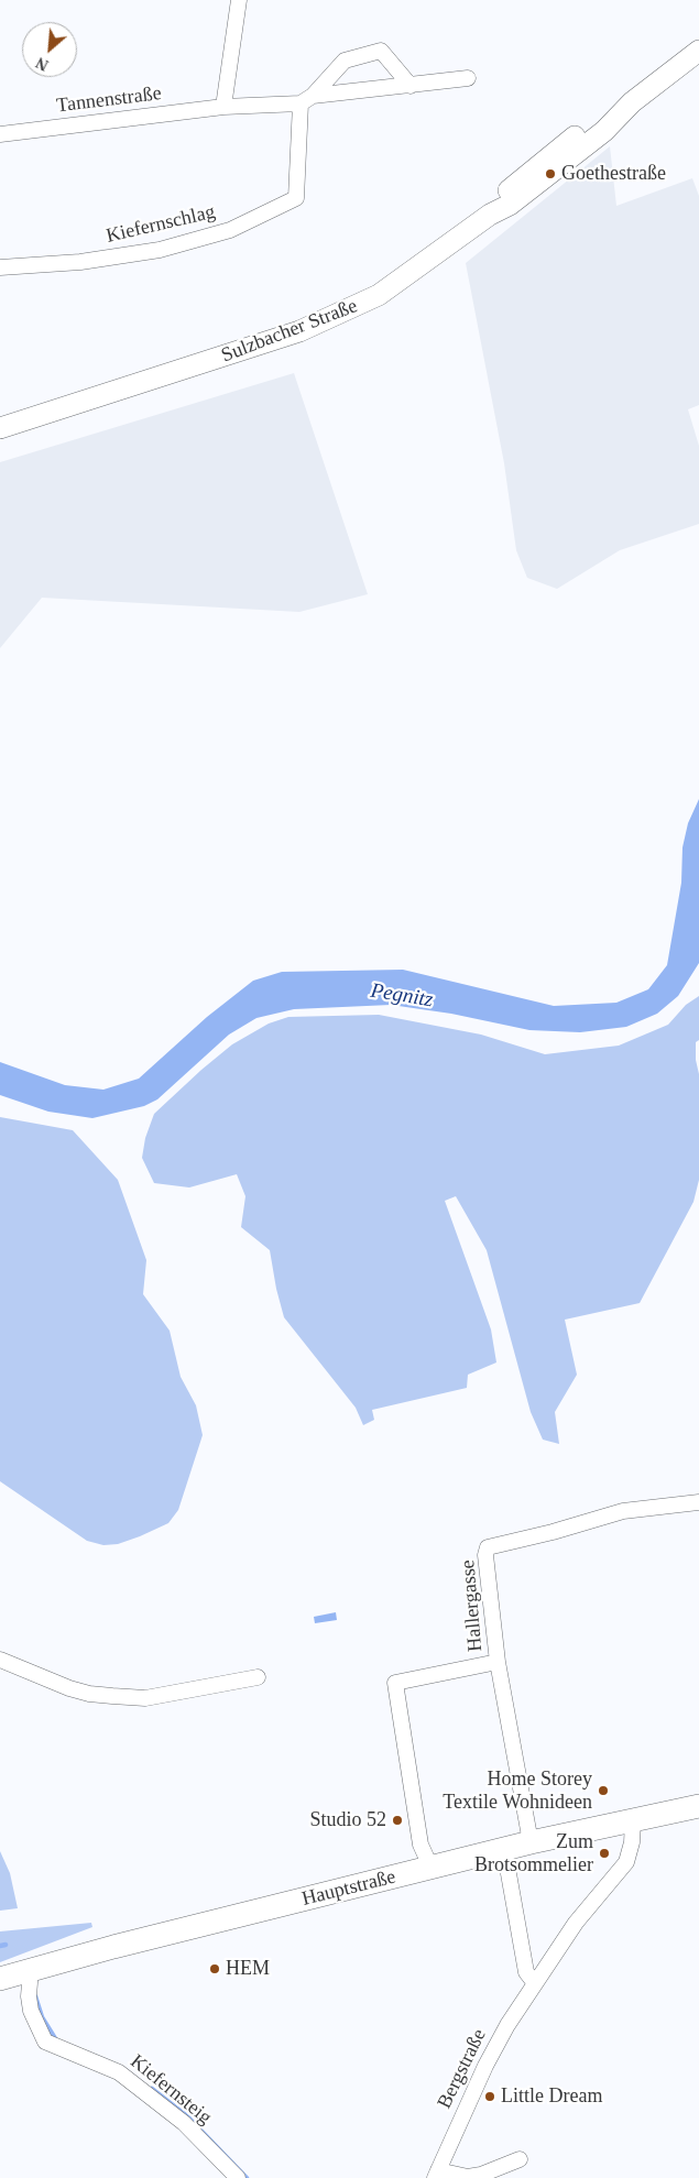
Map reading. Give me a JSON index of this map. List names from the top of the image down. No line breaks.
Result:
{"streets":{"main road":["Sulzbacher Straße","Hauptstraße"],"street":["Tannenstraße","Kiefernschlag","Hallergasse","Bergstraße","Kiefernsteig"]},"crossings":[["Tannenstraße","Kiefernschlag"],["Hallergasse","Hauptstraße"],["Hauptstraße","Bergstraße"],["Hauptstraße","Kiefernsteig"]],"water":["Pegnitz"],"places":["Goethestraße","Home Storey Textile Wohnideen","Studio 52","Zum Brotsommelier","HEM","Little Dream"],"north":"bottom left"}
